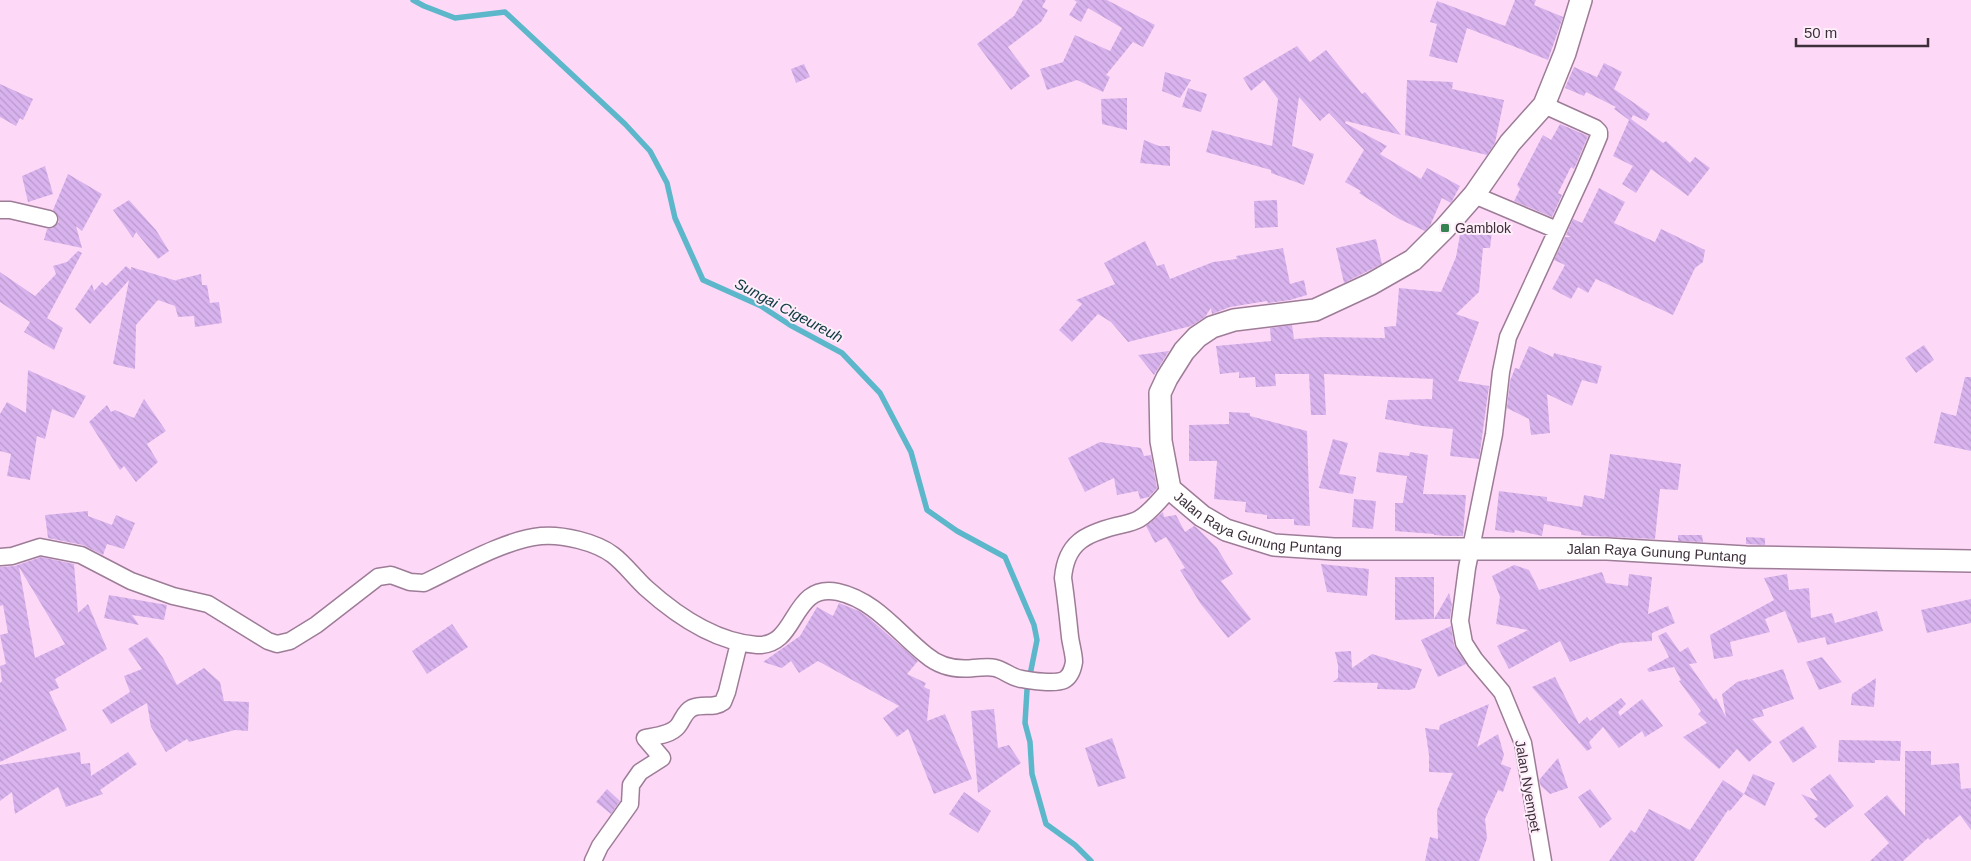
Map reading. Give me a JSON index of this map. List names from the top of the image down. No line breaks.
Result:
{"streets":{"street":["Jalan Raya Gunung Puntang","Jalan Nyempet"]},"crossings":[["Jalan Raya Gunung Puntang","Jalan Nyempet"]],"water":["Sungai Cigeureuh"],"places":{"transit":["Gamblok"]},"scale_bar":"50 m"}
